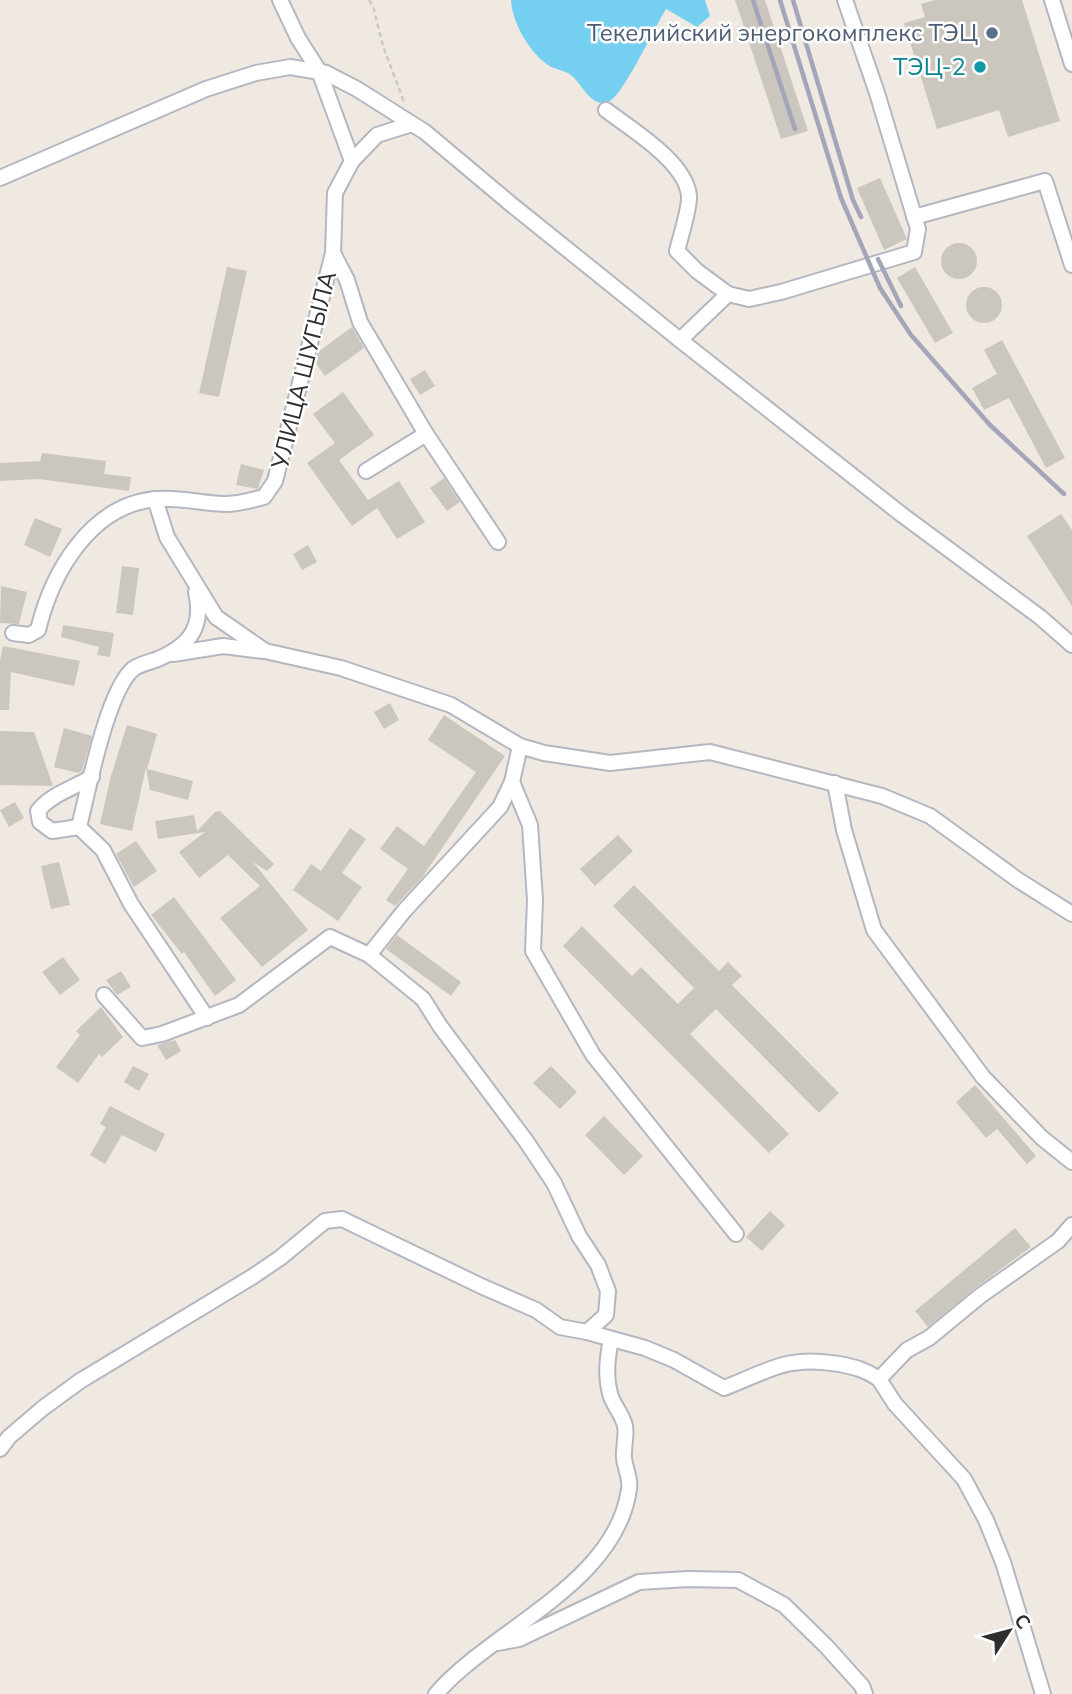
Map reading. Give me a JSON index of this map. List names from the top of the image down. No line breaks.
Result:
{"streets":{"street":["УЛИЦА ШУГЫЛА"]},"places":["Текелийский энергокомплекс ТЭЦ","ТЭЦ-2"],"north":"top right"}
